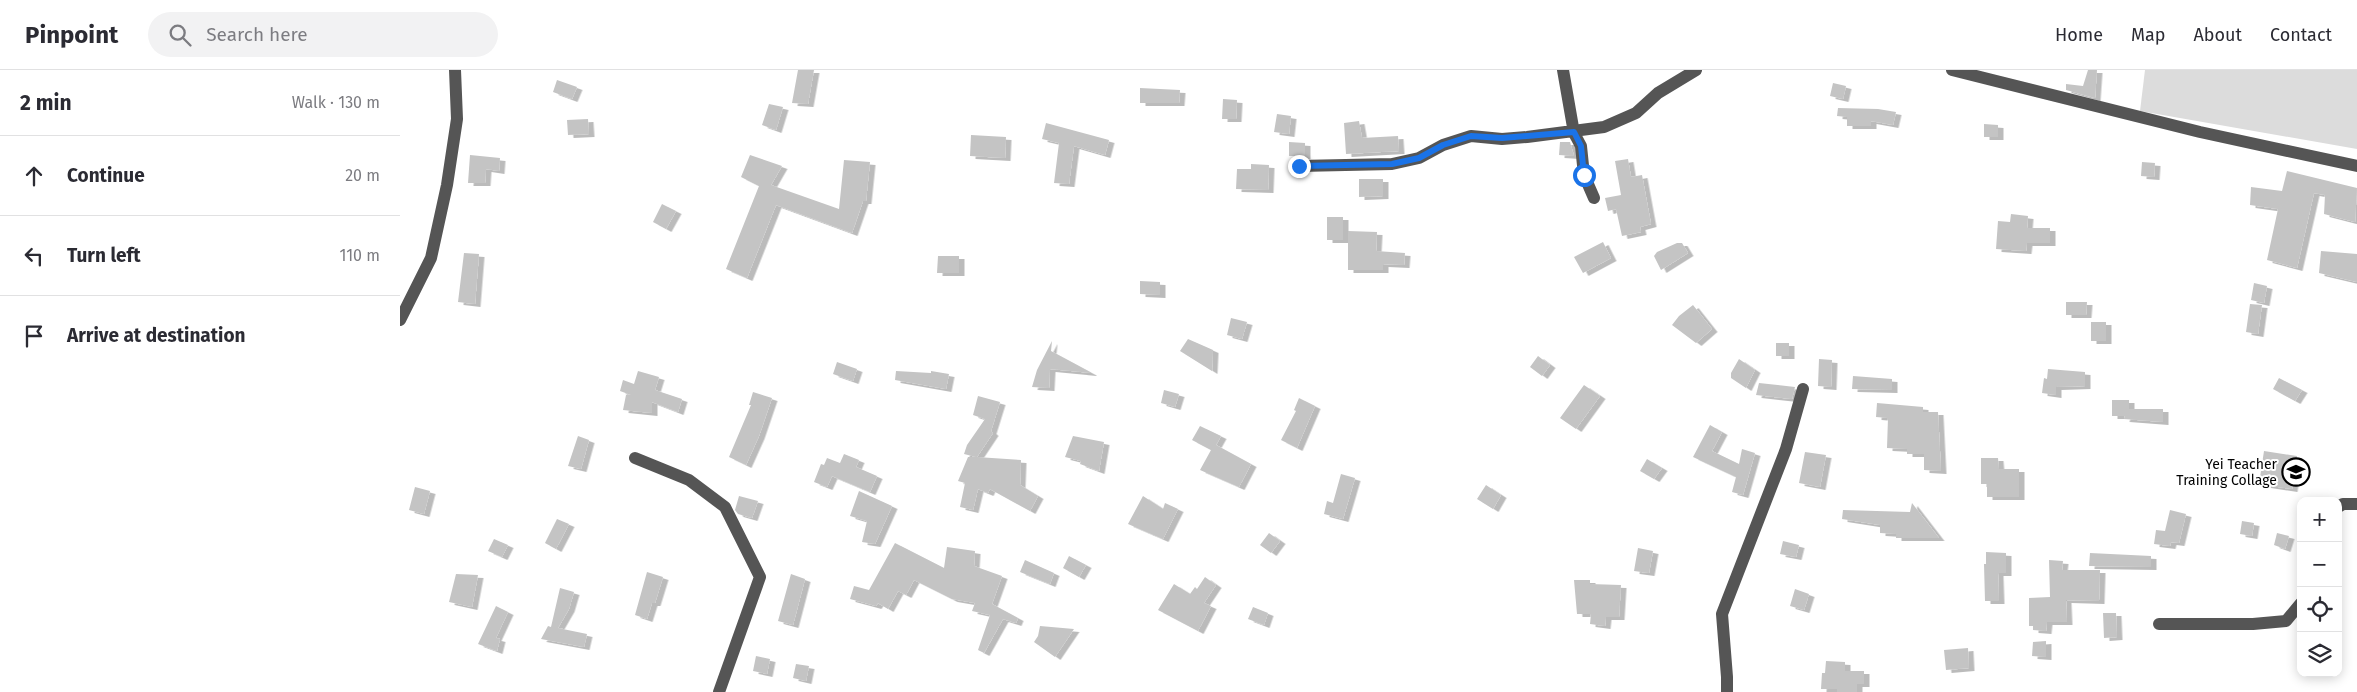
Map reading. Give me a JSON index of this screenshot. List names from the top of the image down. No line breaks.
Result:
{"places":{"school or university":["Yei Teacher Training Collage"]},"page":{"header":"Pinpoint","search":"Search here","nav":["Home","Map","About","Contact"],"heading":["2 min","Walk · 130 m"],"list":[["Continue","20 m"],["Turn left","110 m"],"Arrive at destination"],"map_buttons":["+","−"]}}
